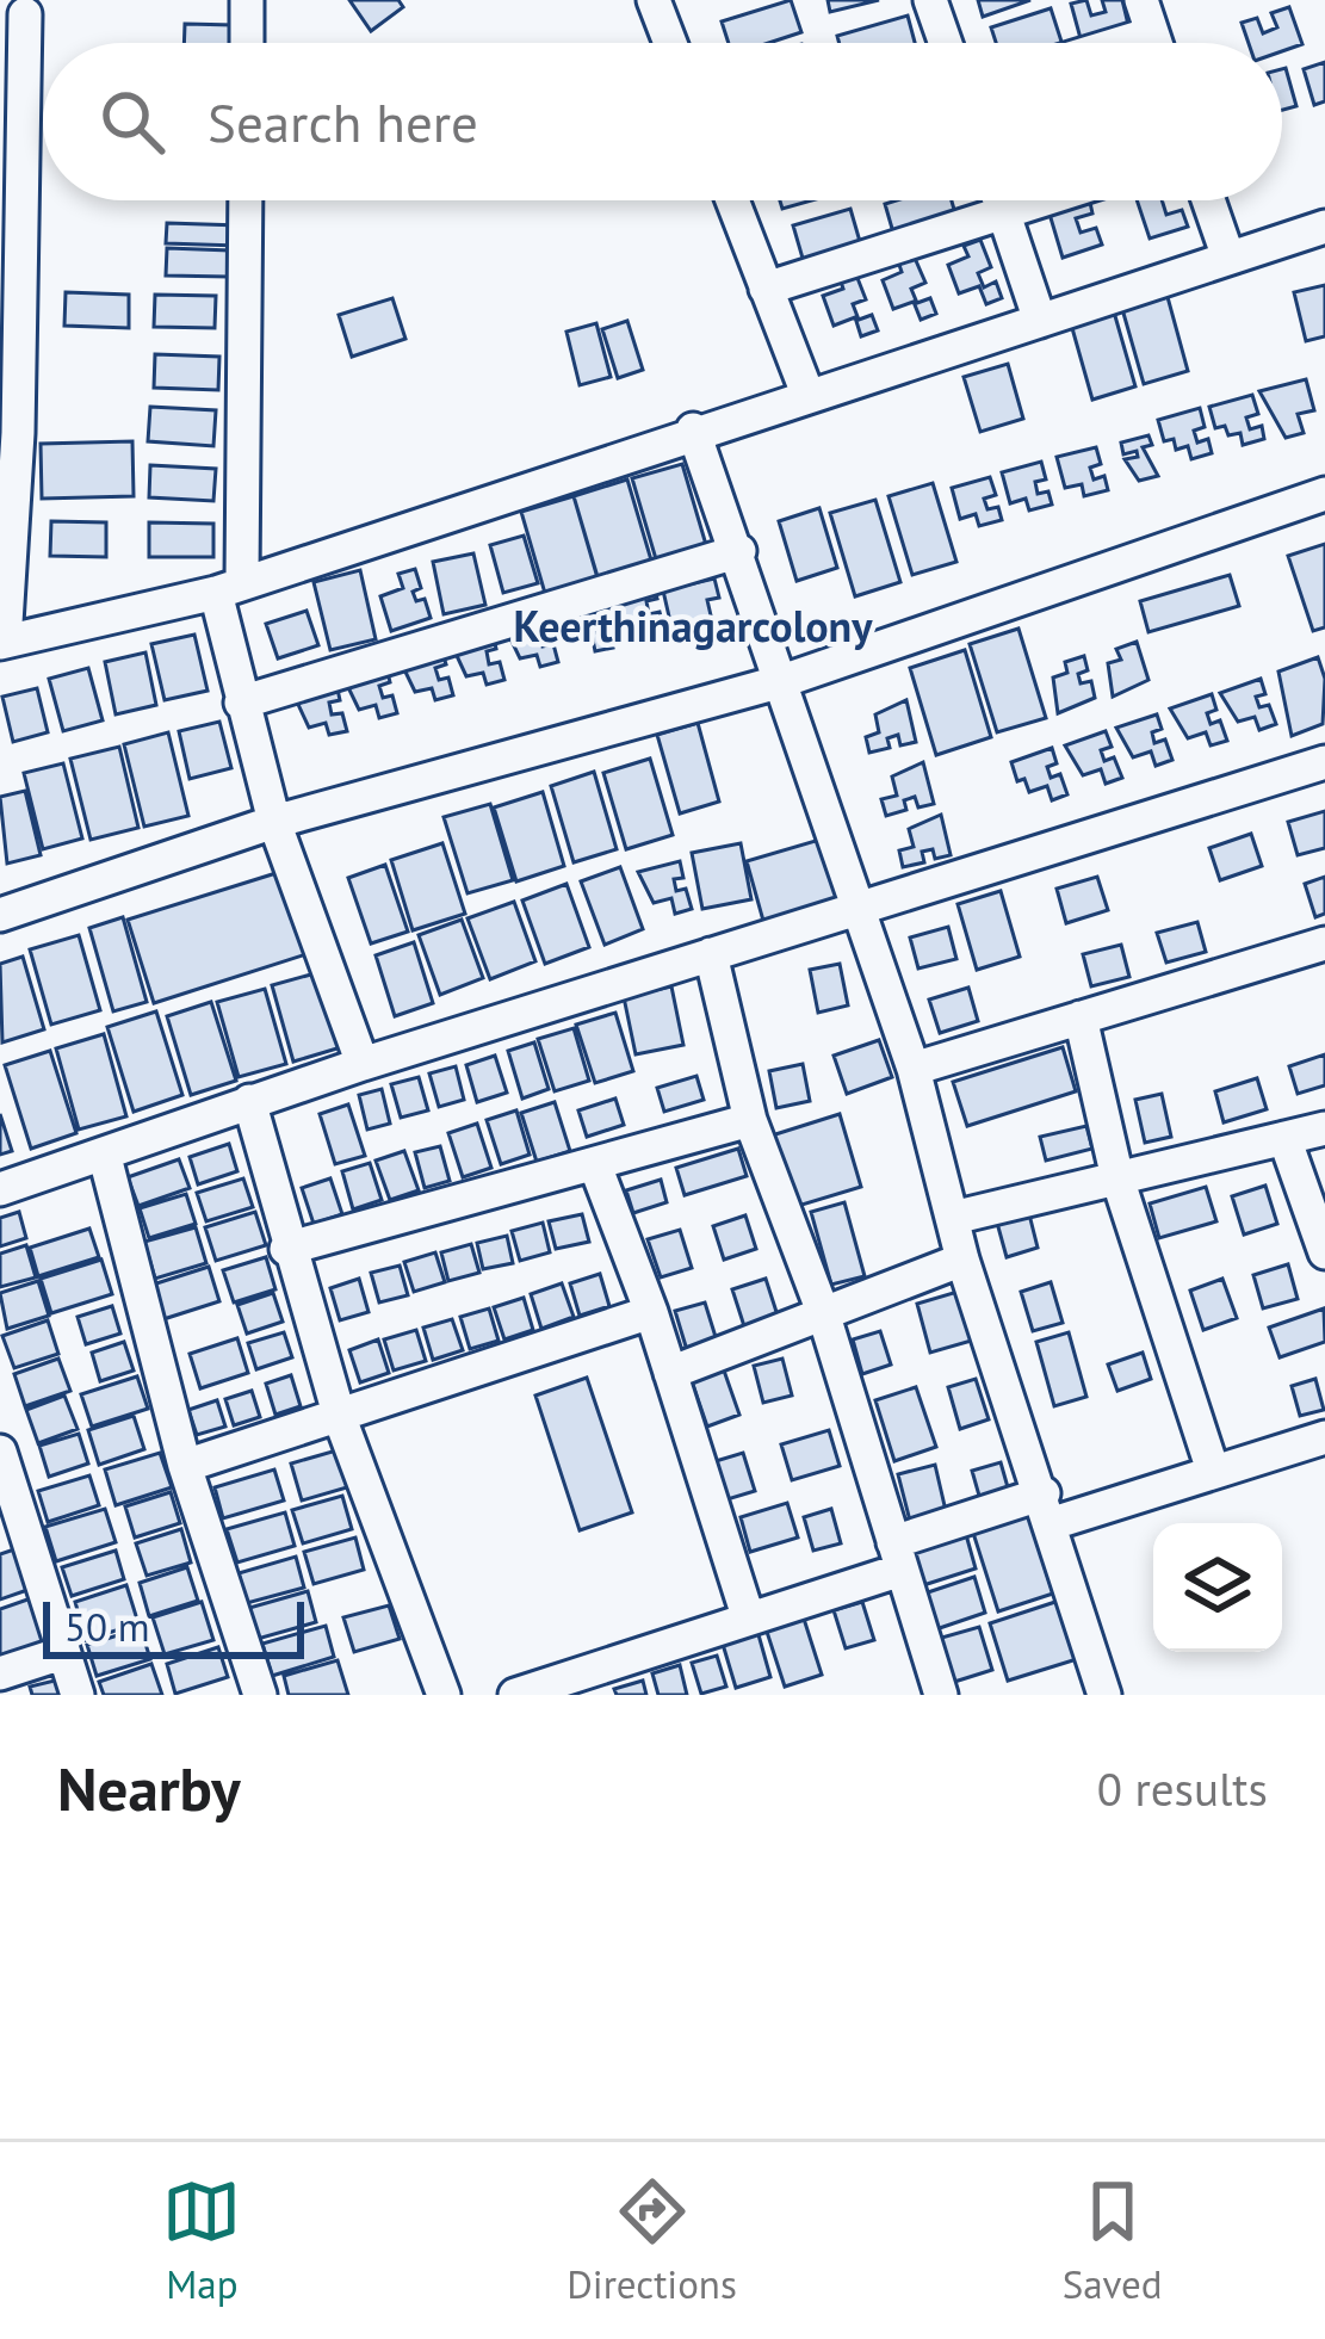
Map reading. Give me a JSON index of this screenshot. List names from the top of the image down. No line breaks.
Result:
{"districts":["Keerthinagarcolony"],"scale_bar":"50 m","page":{"search":"Search here","scale":"50 m","heading":["Nearby","0 results"],"nav":["Map","Directions","Saved"]}}
